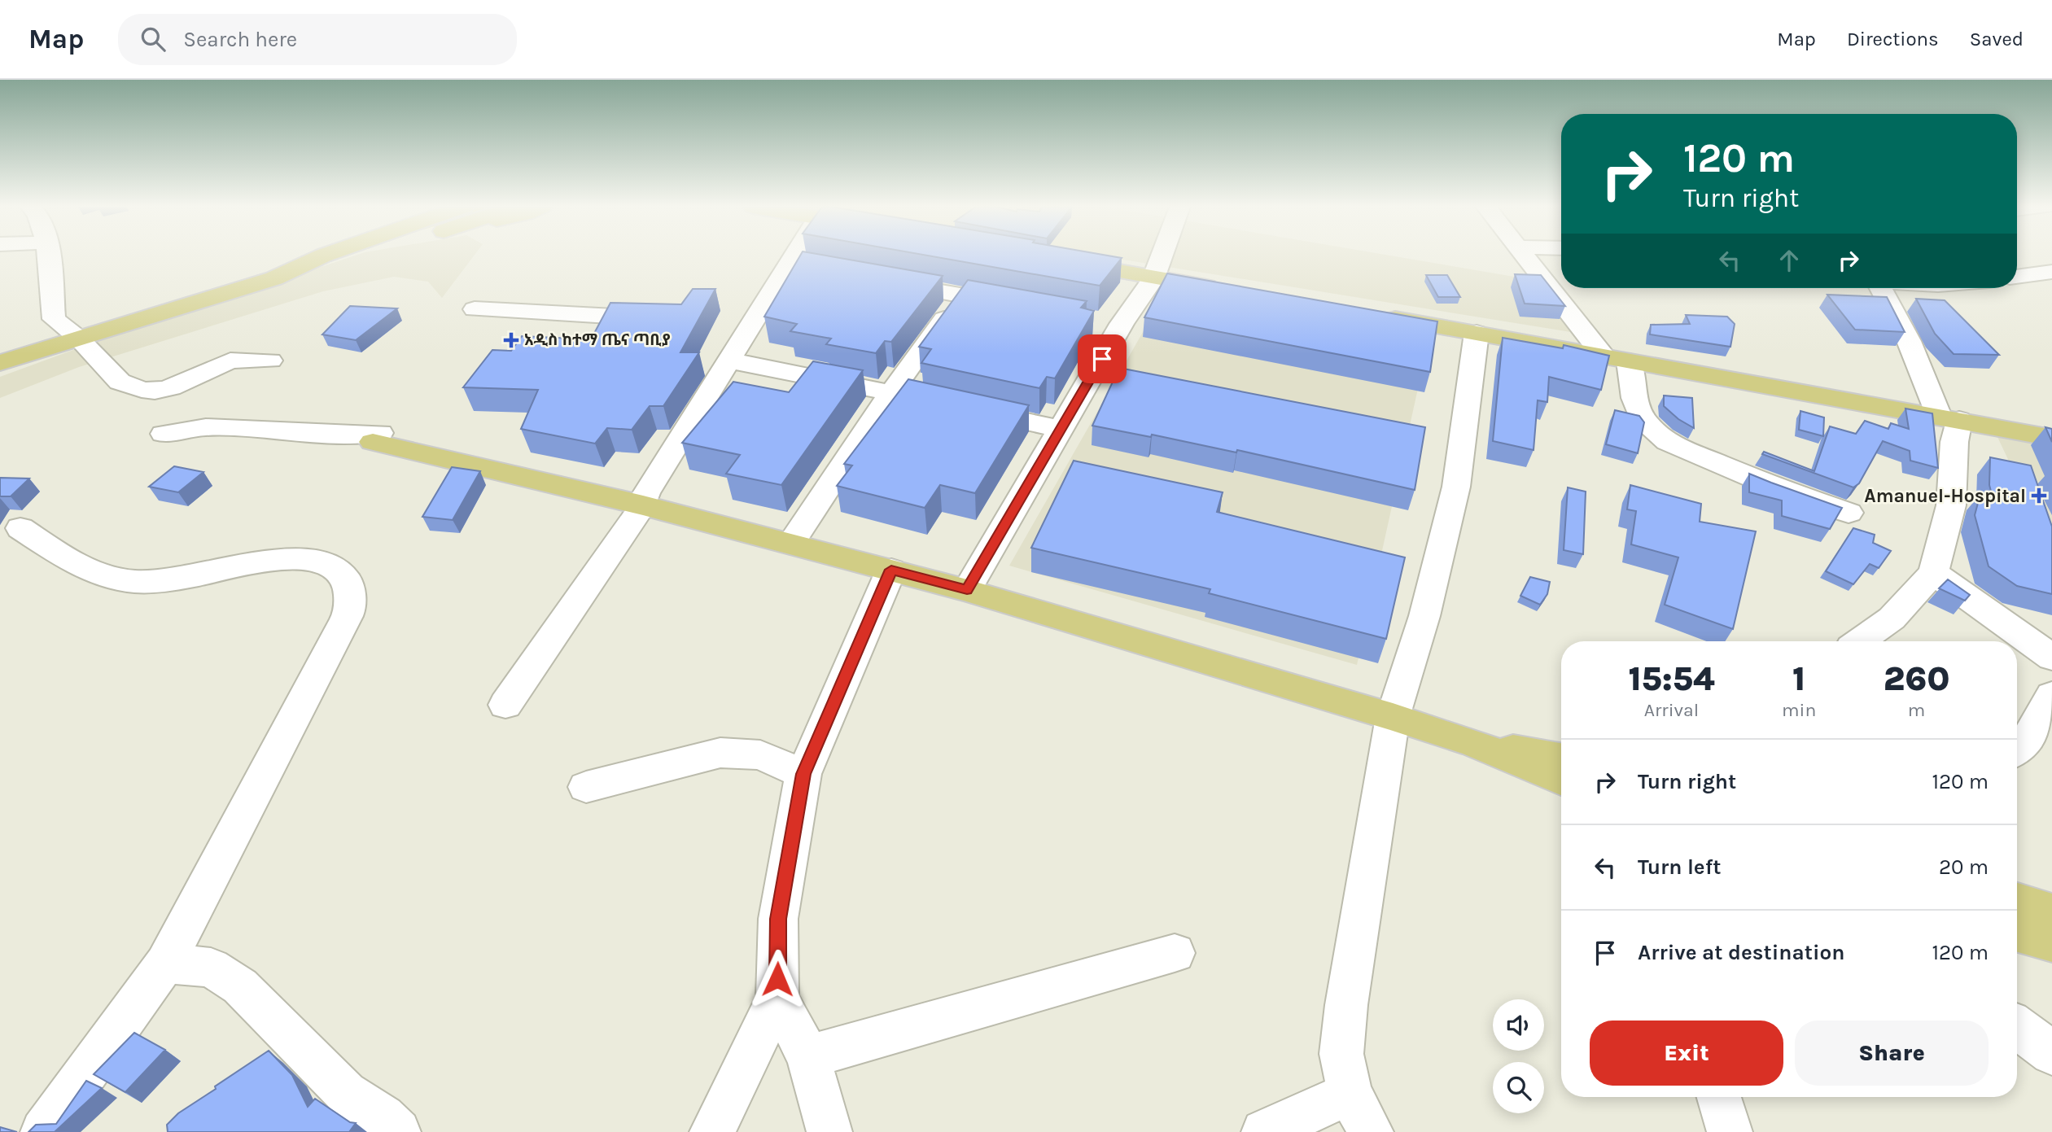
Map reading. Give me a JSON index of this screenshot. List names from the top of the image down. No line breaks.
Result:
{"places":{"health":["አዲስ ከተማ ጤና ጣቢያ","Amanuel-Hospital"]},"page":{"header":"Map","search":"Search here","nav":["Map","Directions","Saved"],"turn":["120 m","Turn right"],"eta":["15:54","Arrival","1","min","260","m"],"list":[{"name":"Turn right","value":"120 m"},{"name":"Turn left","value":"20 m"},{"name":"Arrive at destination","value":"120 m"}],"buttons":["Exit","Share"]}}
